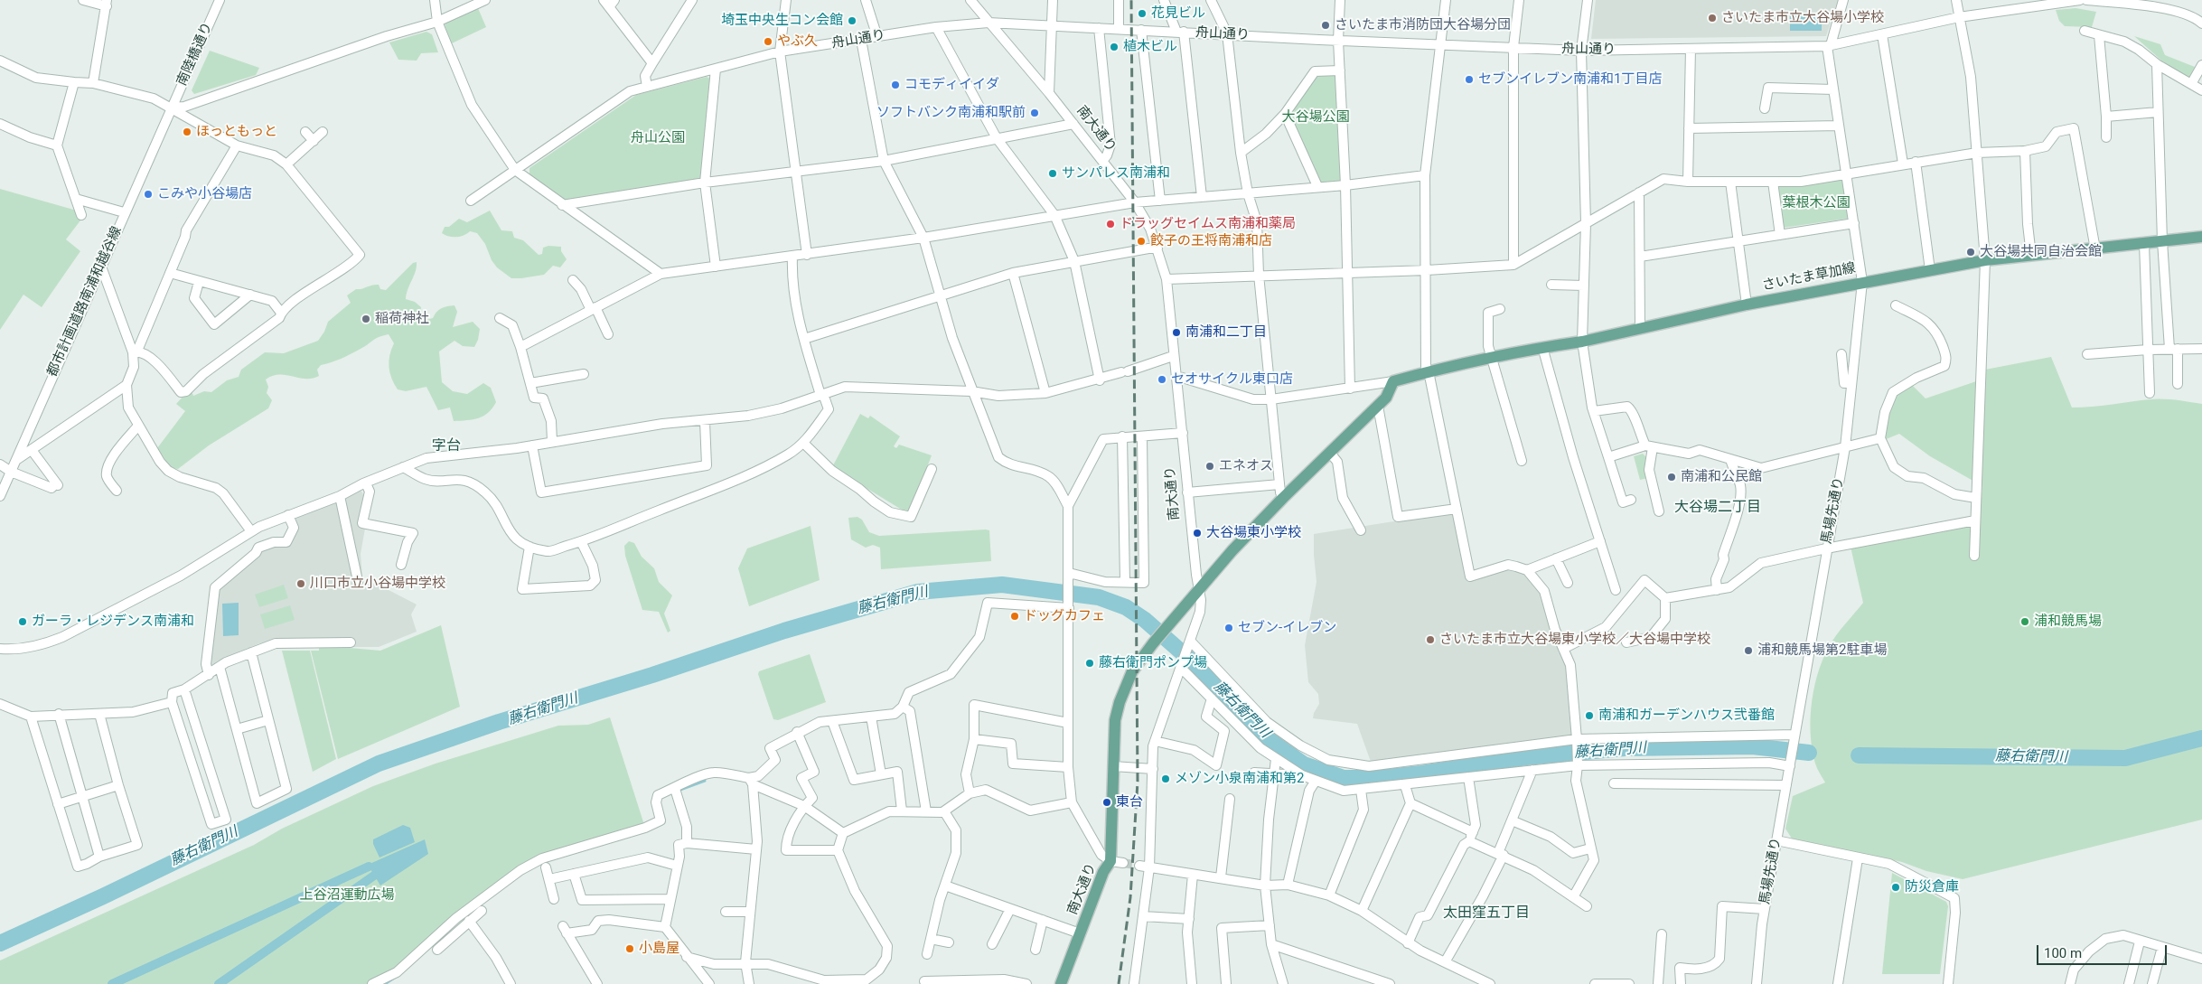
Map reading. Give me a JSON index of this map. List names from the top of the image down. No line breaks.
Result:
{"streets":{"main road":["南大通り","さいたま草加線"],"street":["舟山通り","南陸橋通り","都市計画道路南浦和越谷線","馬場先通り"]},"crossings":[["舟山通り","南大通り"],["舟山通り","馬場先通り"],["南陸橋通り","都市計画道路南浦和越谷線"],["さいたま草加線","馬場先通り"]],"districts":["字台","大谷場二丁目","太田窪五丁目"],"water":["藤右衛門川"],"parks":["大谷場公園","舟山公園","葉根木公園","上谷沼運動広場"],"places":["花見ビル","さいたま市立大谷場小学校","埼玉中央生コン会館","さいたま市消防団大谷場分団","やぶ久","植木ビル","セブンイレブン南浦和1丁目店","コモディイイダ","ソフトバンク南浦和駅前","ほっともっと","サンパレス南浦和","こみや小谷場店","ドラッグセイムス南浦和薬局","餃子の王将南浦和店","大谷場共同自治会館","稲荷神社","南浦和二丁目","セオサイクル東口店","エネオス","南浦和公民館","大谷場東小学校","川口市立小谷場中学校","ドッグカフェ","ガーラ・レジデンス南浦和","浦和競馬場","セブン-イレブン","さいたま市立大谷場東小学校／大谷場中学校","浦和競馬場第2駐車場","藤右衛門ポンプ場","南浦和ガーデンハウス弐番館","メゾン小泉南浦和第2","東台","防災倉庫","小島屋"],"scale_bar":"100 m"}
